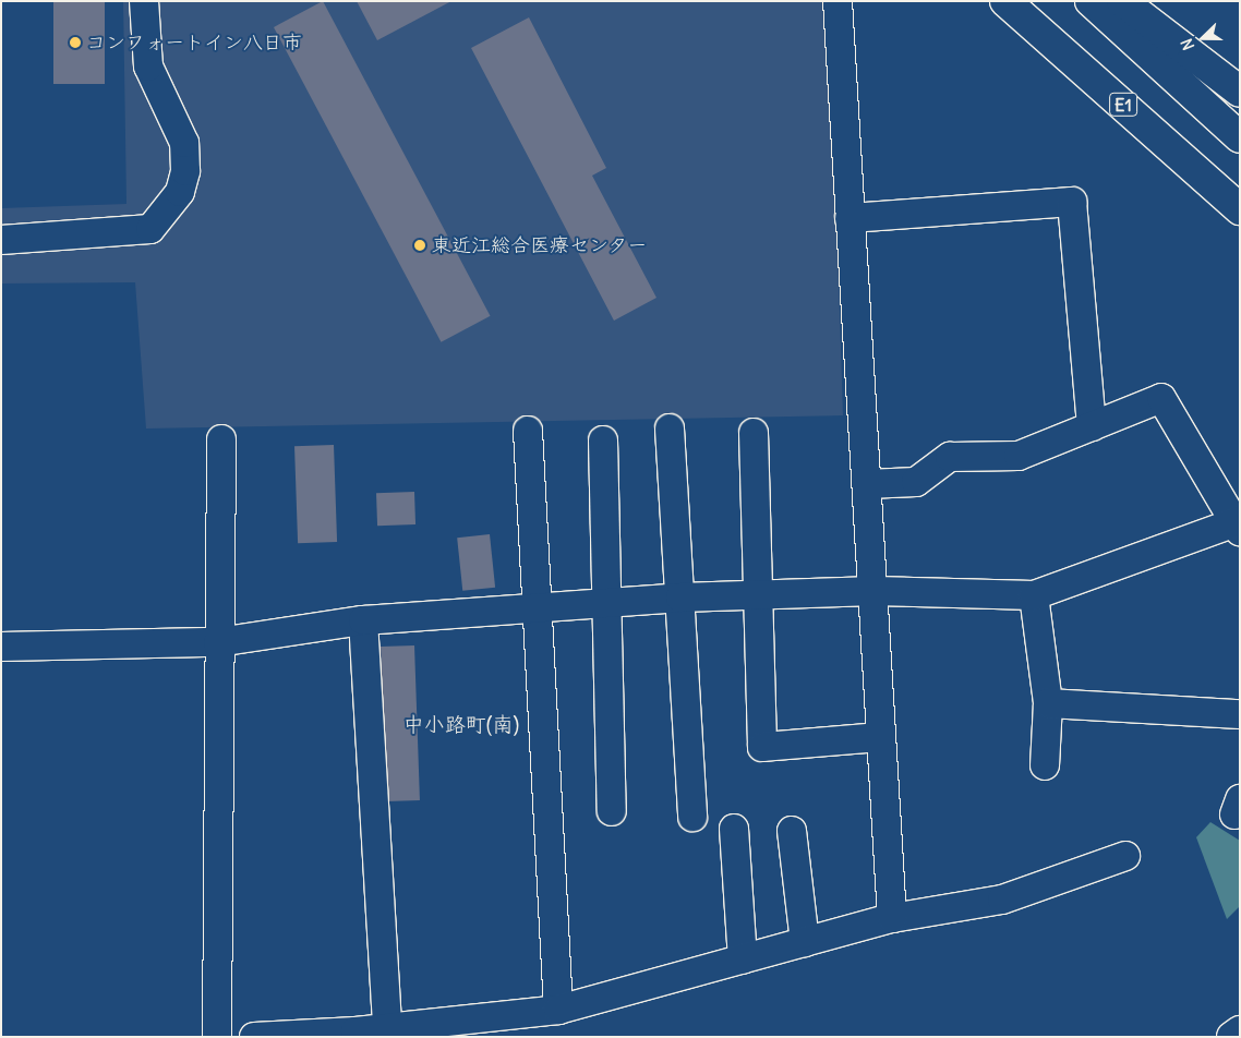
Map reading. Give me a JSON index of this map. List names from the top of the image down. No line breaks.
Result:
{"streets":{"highway":["E1"]},"districts":["中小路町(南)"],"places":["コンフォートイン八日市","東近江総合医療センター"],"north":"left"}
